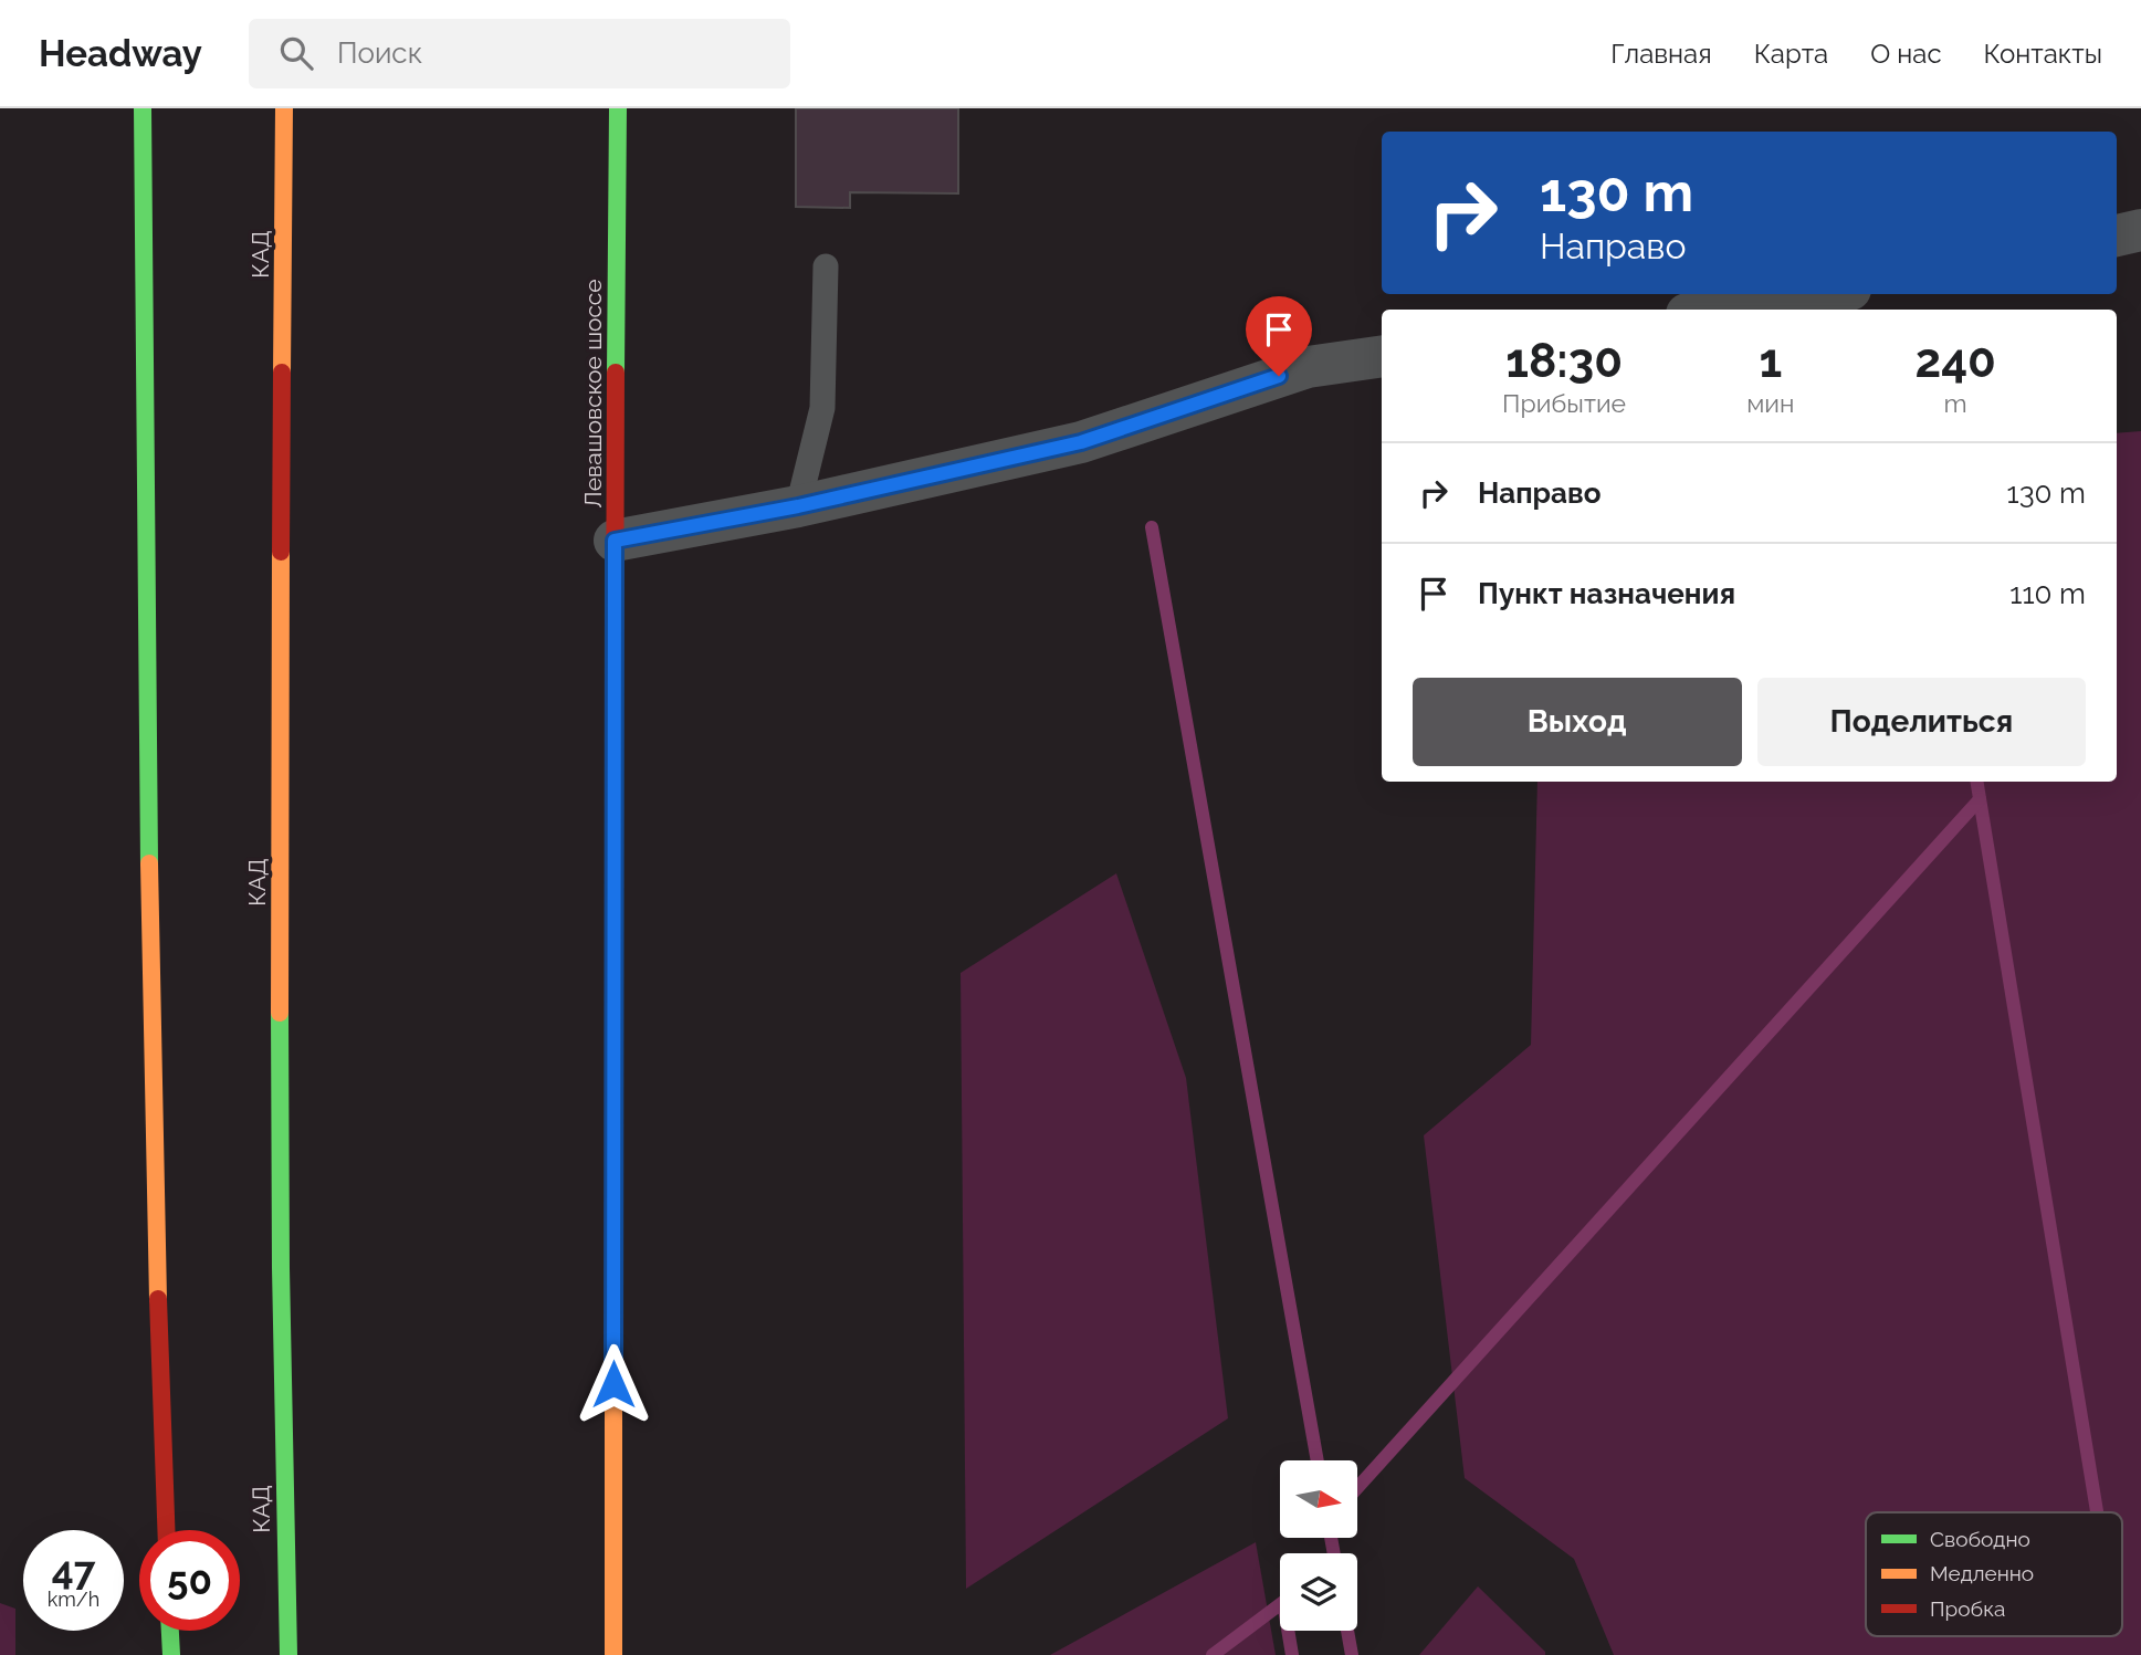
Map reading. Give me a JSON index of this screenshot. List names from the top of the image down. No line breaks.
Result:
{"streets":{"main road":["КАД","Левашовское шоссе"]},"legend":["Свободно","Медленно","Пробка"],"north":"right","page":{"header":"Headway","search":"Поиск","nav":["Главная","Карта","О нас","Контакты"],"turn":["130 m","Направо"],"eta":["18:30","Прибытие","1","мин","240","m"],"list":[{"name":"Направо","value":"130 m"},{"name":"Пункт назначения","value":"110 m"}],"buttons":["Выход","Поделиться"],"speed":"47 km/h","limit":"50"}}
